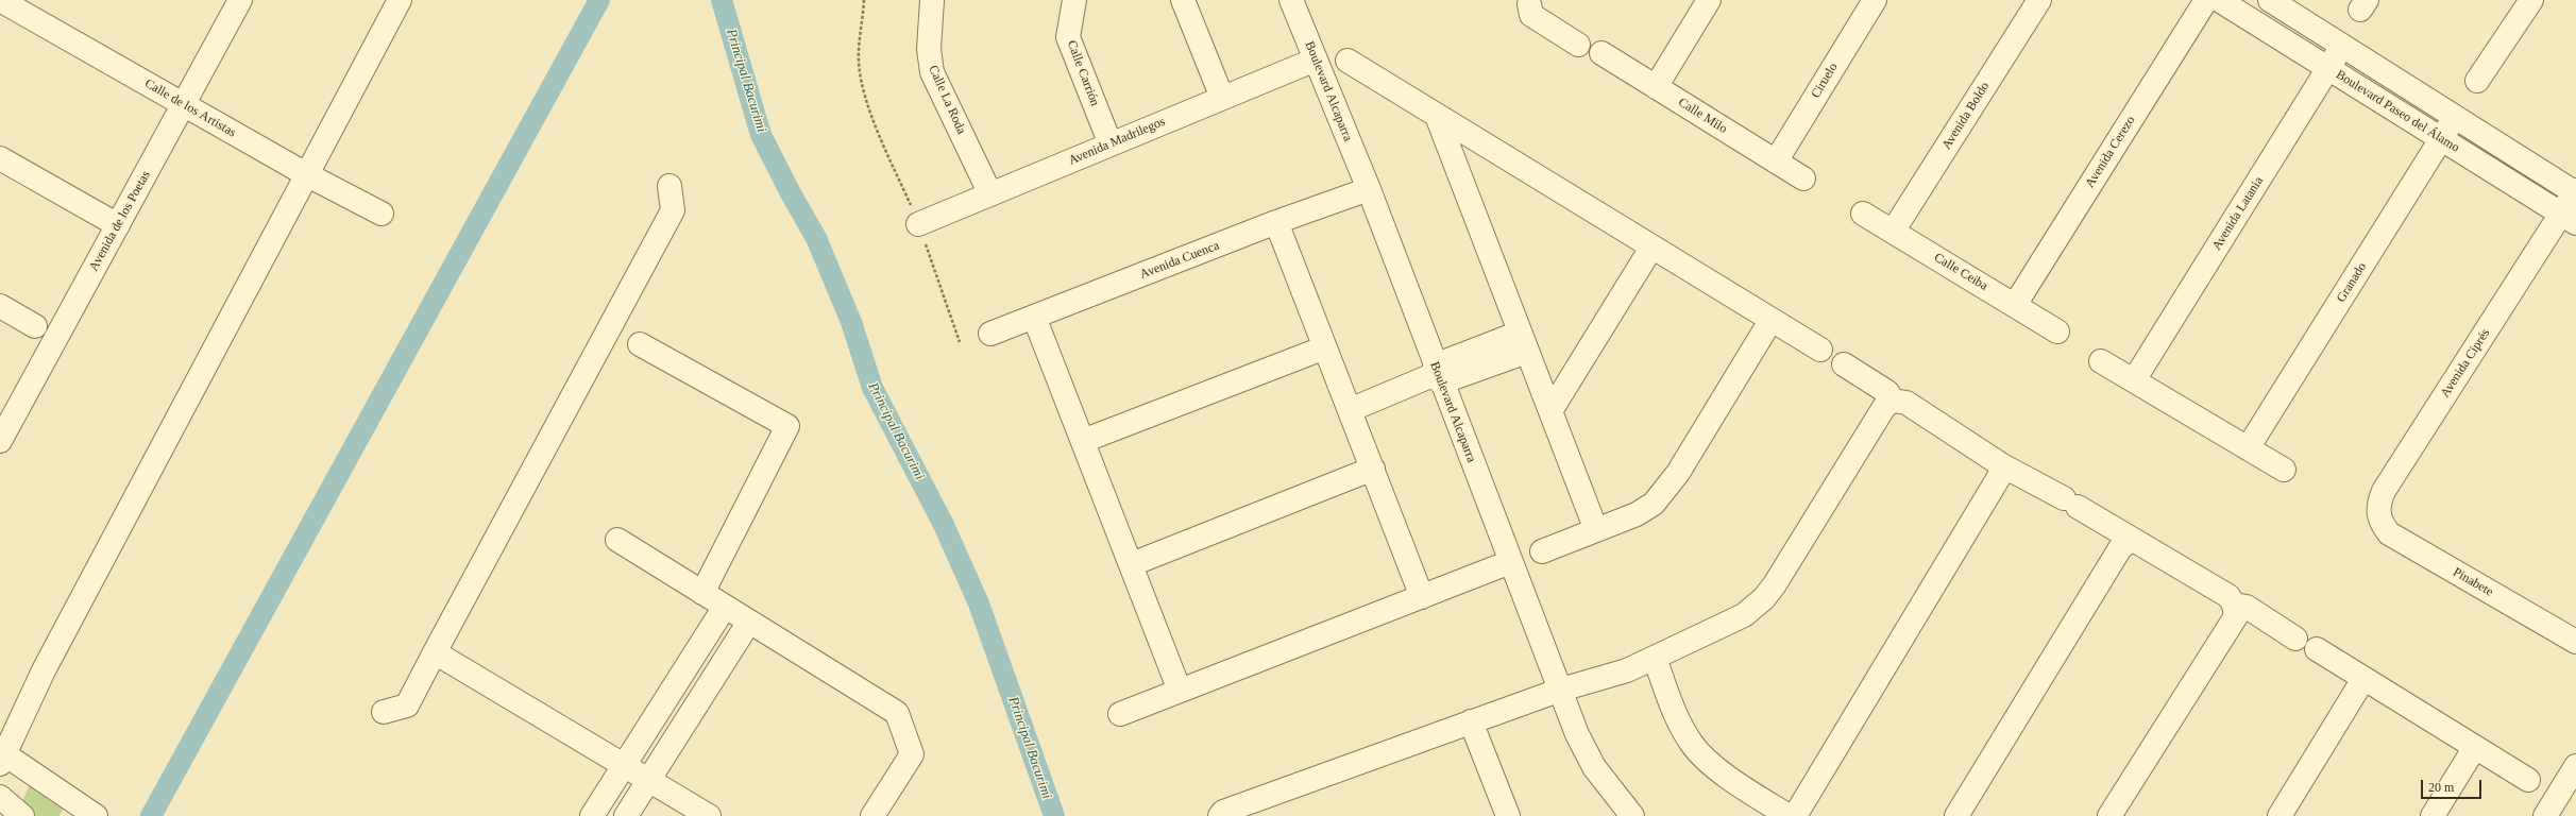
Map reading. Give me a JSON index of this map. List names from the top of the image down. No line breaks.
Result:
{"streets":{"street":["Calle Carrión","Ciruelo","Boulevard Alcaparra","Calle La Roda","Calle de los Artistas","Boulevard Paseo del Álamo","Calle Milo","Avenida Boldo","Avenida Madrilegos","Avenida Cerezo","Avenida Latania","Avenida de los Poetas","Avenida Cuenca","Calle Ceiba","Granado","Avenida Ciprés","Pinabete"]},"crossings":[["Calle Carrión","Avenida Madrilegos"],["Ciruelo","Calle Milo"],["Boulevard Alcaparra","Avenida Madrilegos"],["Boulevard Alcaparra","Avenida Cuenca"],["Calle La Roda","Avenida Madrilegos"],["Calle de los Artistas","Avenida de los Poetas"],["Boulevard Paseo del Álamo","Avenida Latania"],["Boulevard Paseo del Álamo","Granado"],["Boulevard Paseo del Álamo","Avenida Ciprés"],["Avenida Boldo","Calle Ceiba"],["Avenida Cerezo","Calle Ceiba"],["Avenida Ciprés","Pinabete"]],"water":["Principal Bacurimi"],"scale_bar":"20 m"}
